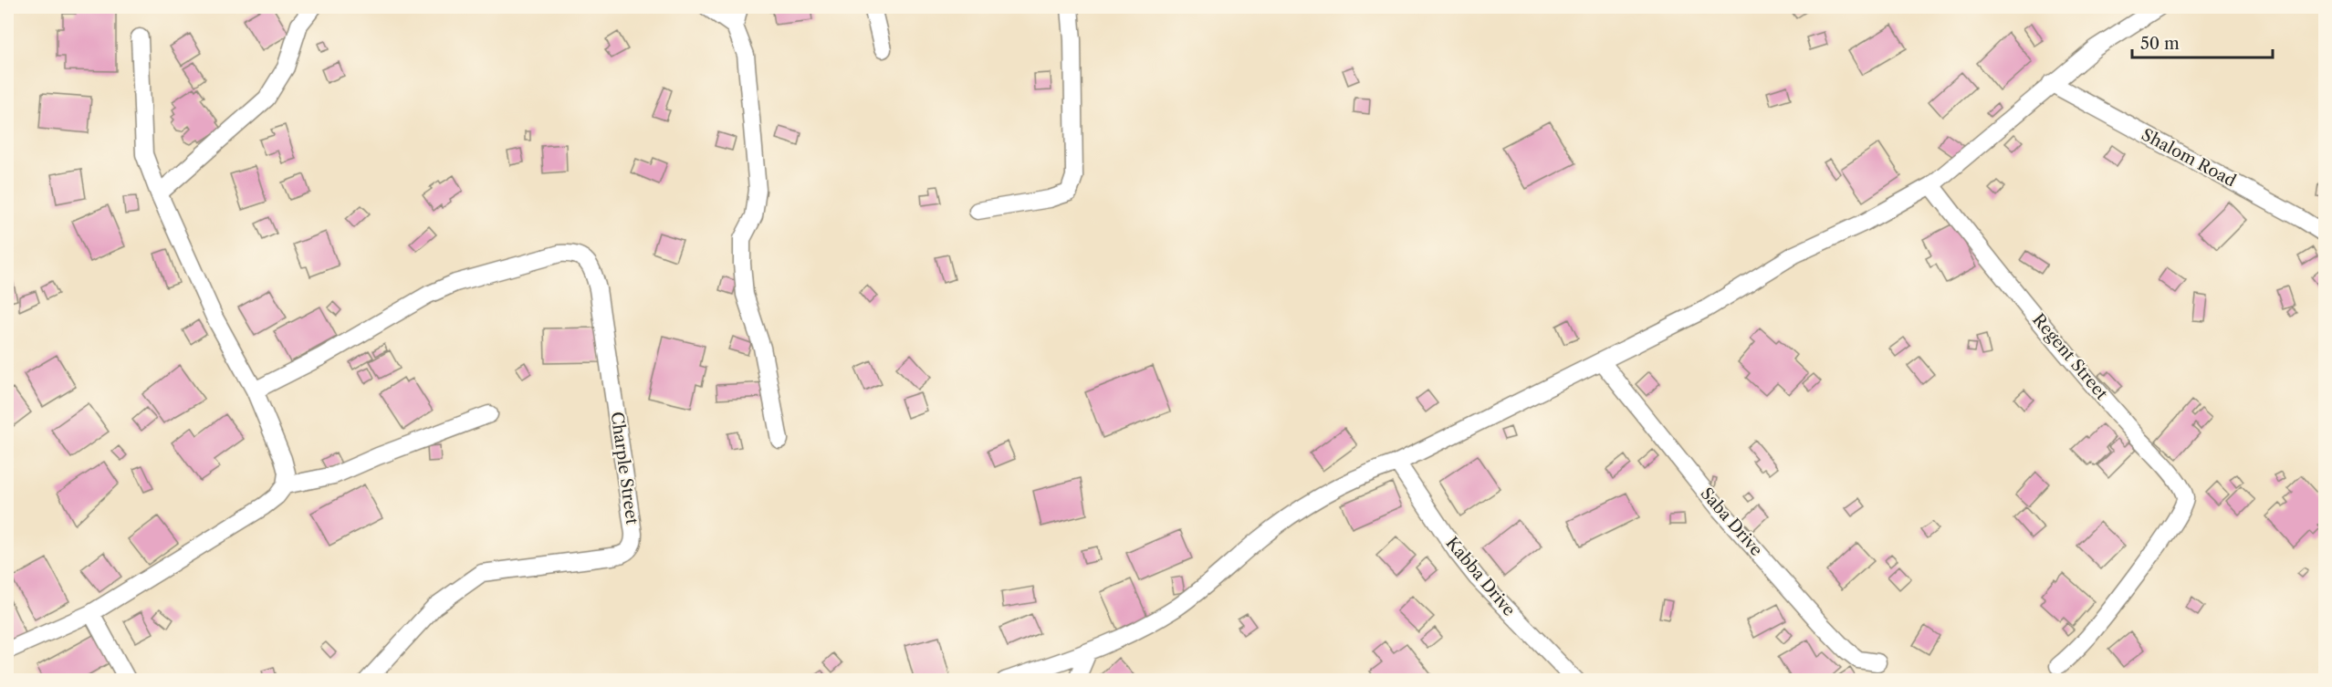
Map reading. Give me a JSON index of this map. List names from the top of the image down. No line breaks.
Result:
{"streets":{"street":["Shalom Road","Regent Street","Charple Street","Saba Drive","Kabba Drive"]},"scale_bar":"50 m"}
